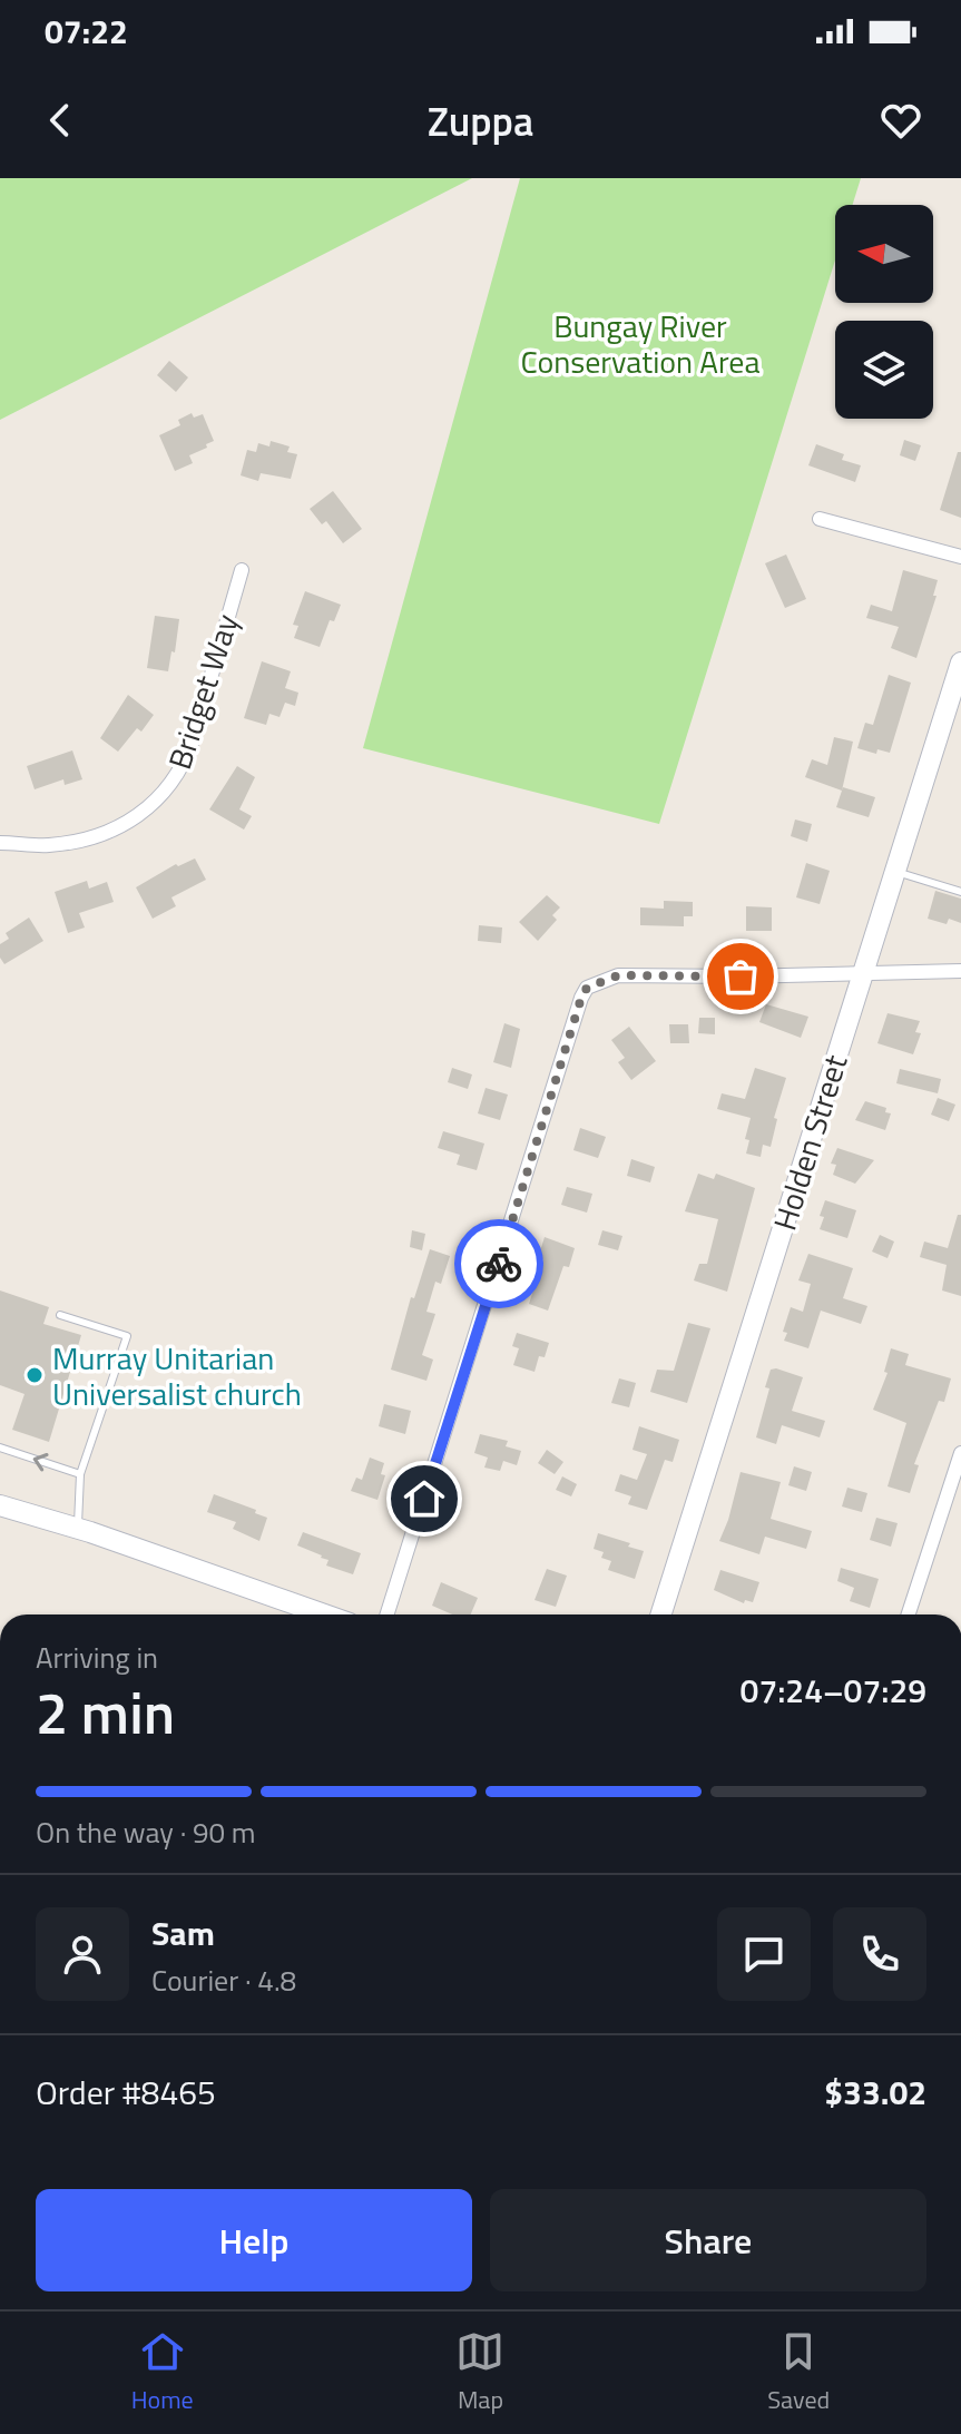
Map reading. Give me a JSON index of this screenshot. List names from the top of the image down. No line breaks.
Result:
{"streets":{"main road":["Holden Street"],"street":["Bridget Way"]},"parks":["Bungay River Conservation Area"],"places":["Murray Unitarian Universalist church"],"north":"left","page":{"status":"07:22","header":"Zuppa","heading":["2 min","Arriving in","07:24–07:29"],"panel":["Sam","Courier · 4.8","Order #8465","$33.02"],"bar":"On the way · 90 m","buttons":["Help","Share"],"tabs":["Home","Map","Saved"]}}
